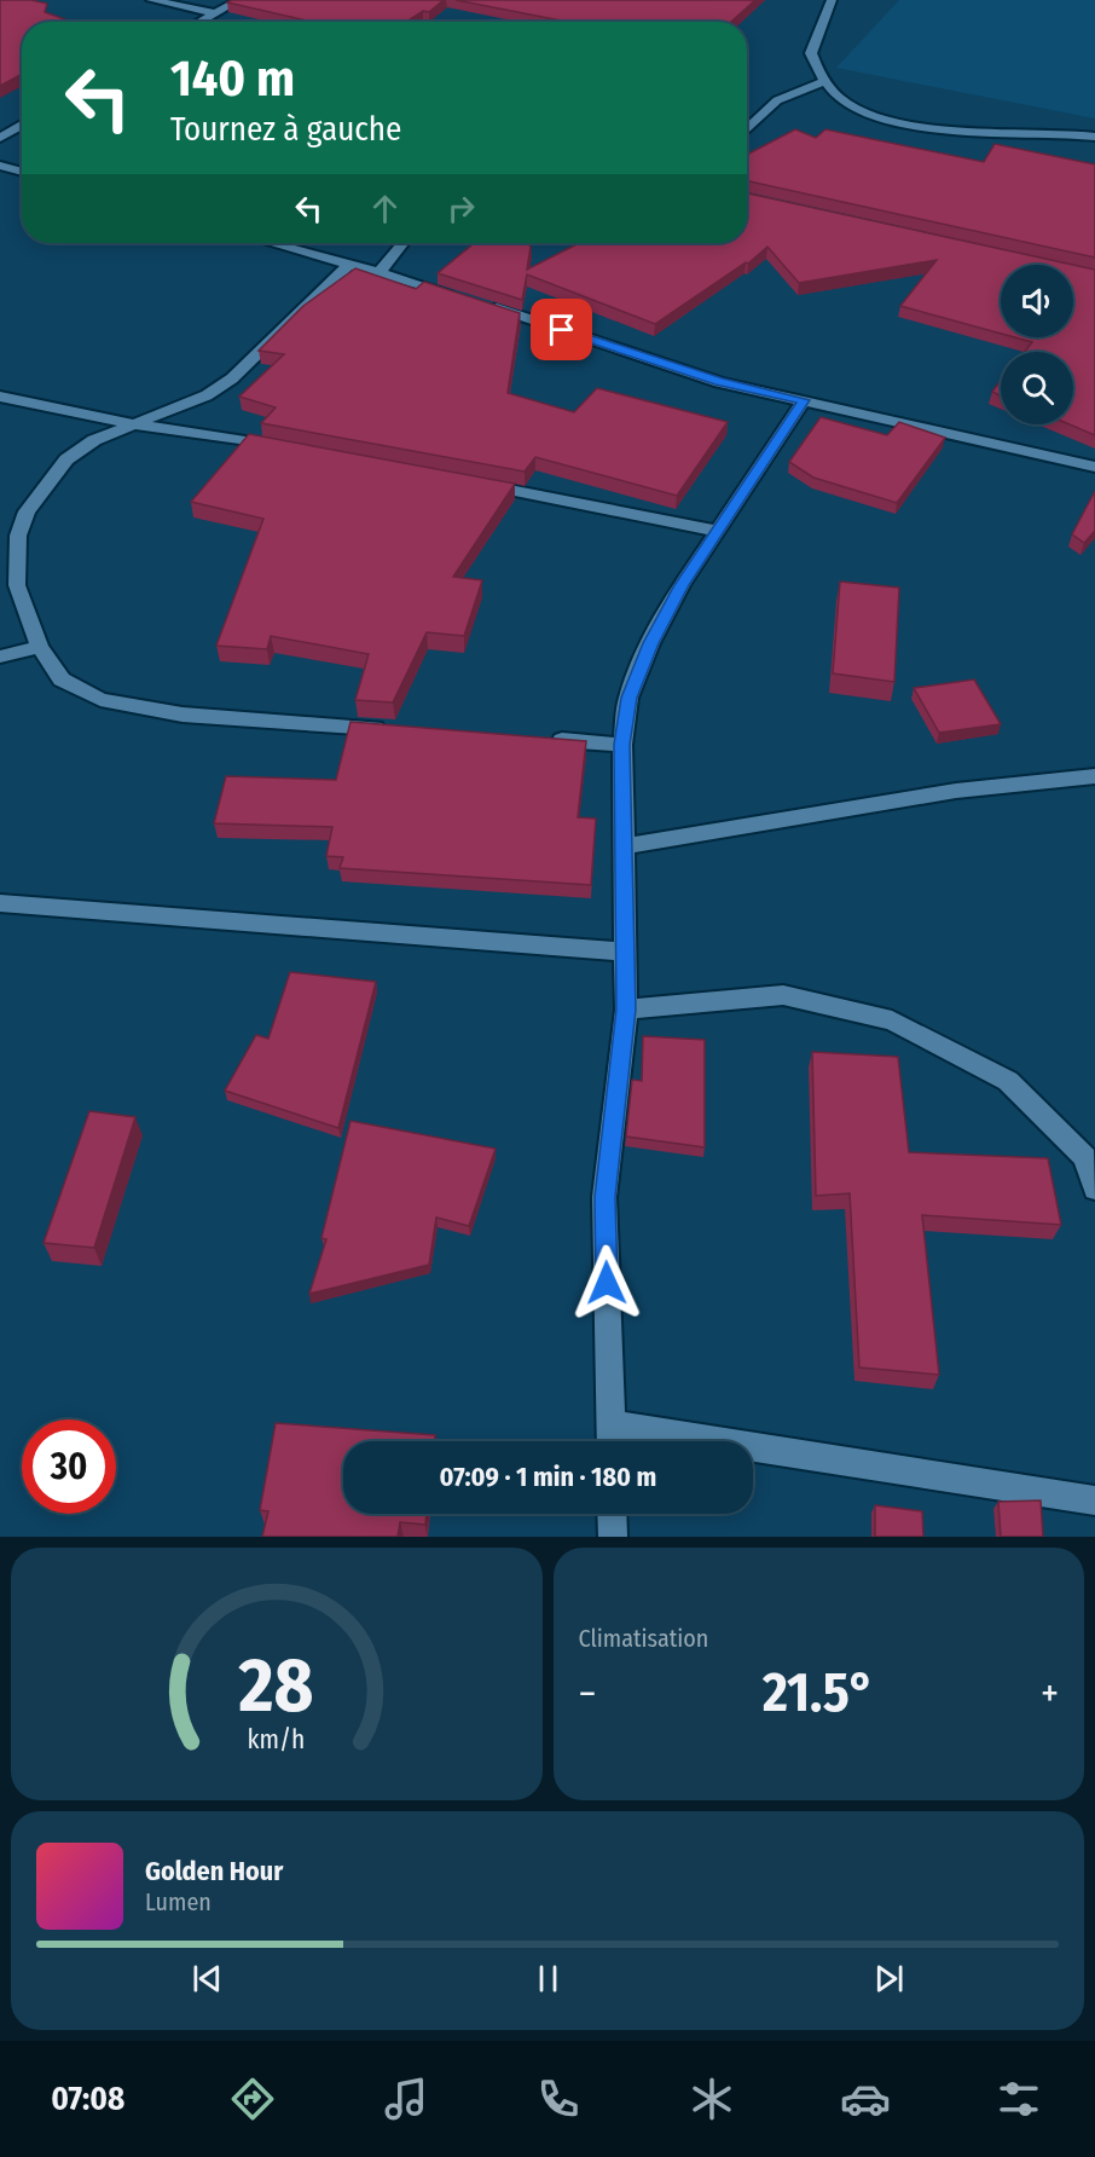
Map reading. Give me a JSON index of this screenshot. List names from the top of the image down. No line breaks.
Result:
{"page":{"turn":["140 m","Tournez à gauche"],"limit":"30","trip":"07:09 · 1 min · 180 m","tile":"Climatisation","heat":["−","21.5°","+"],"song":["Golden Hour","Lumen"],"tabs":"07:08","gauge":["28","km/h"]}}
